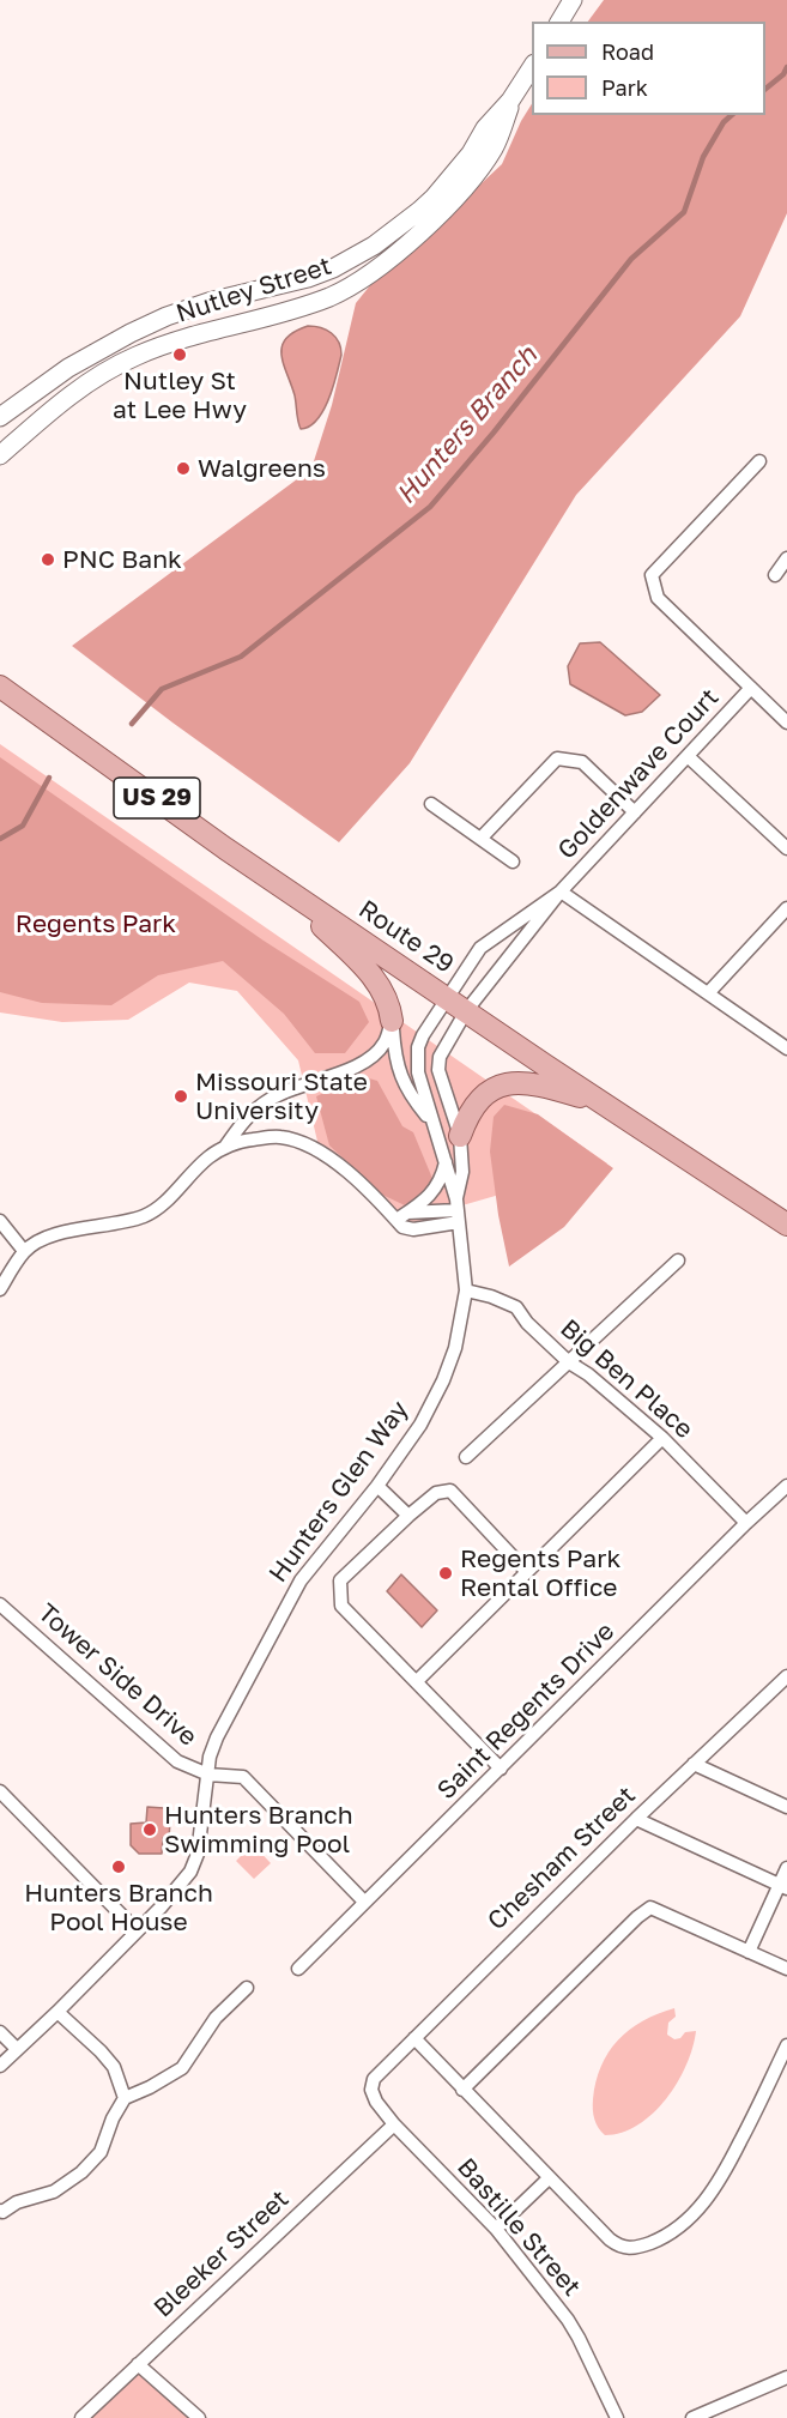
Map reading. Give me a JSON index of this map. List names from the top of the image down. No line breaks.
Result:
{"streets":{"main road":["Nutley Street","US 29","Route 29"],"street":["Goldenwave Court","Big Ben Place","Hunters Glen Way","Tower Side Drive","Saint Regents Drive","Chesham Street","Bastille Street","Bleeker Street"]},"crossings":[["Goldenwave Court","Route 29"],["Goldenwave Court","Hunters Glen Way"],["Route 29","Hunters Glen Way"],["Big Ben Place","Hunters Glen Way"],["Big Ben Place","Saint Regents Drive"],["Hunters Glen Way","Tower Side Drive"],["Tower Side Drive","Saint Regents Drive"],["Chesham Street","Bastille Street"],["Bastille Street","Bleeker Street"]],"water":["Hunters Branch"],"parks":["Regents Park"],"places":["Nutley St at Lee Hwy","Walgreens","PNC Bank","Missouri State University","Regents Park Rental Office","Hunters Branch Swimming Pool","Hunters Branch Pool House"],"legend":["Road","Park"]}
